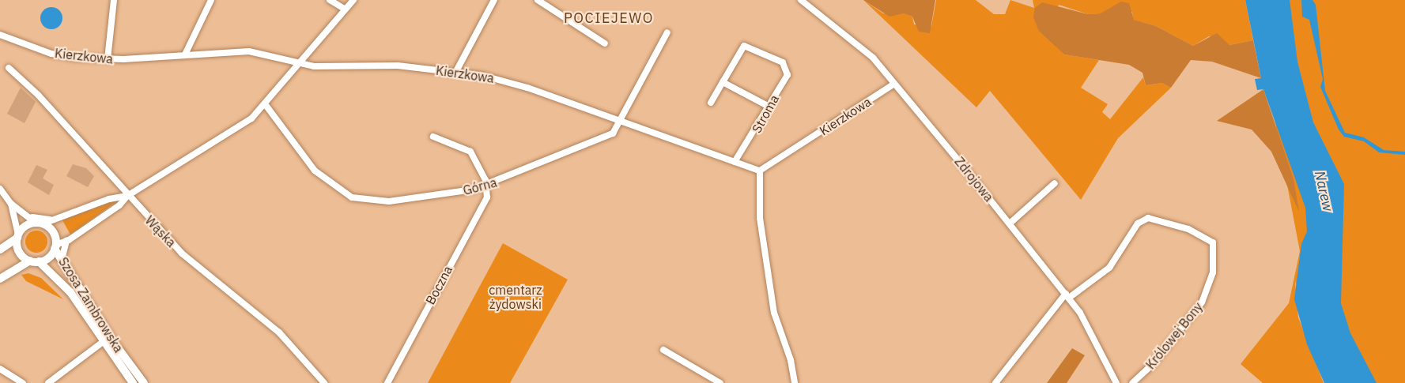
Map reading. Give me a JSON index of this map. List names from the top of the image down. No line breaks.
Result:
{"streets":{"main road":["Szosa Zambrowska"],"street":["Kierzkowa","Stroma","Zdrojowa","Górna","Wąska","Boczna","Królowej Bony"]},"crossings":[["Kierzkowa","Stroma"],["Kierzkowa","Zdrojowa"],["Kierzkowa","Górna"],["Górna","Boczna"]],"districts":["POCIEJEWO"],"water":["Narew"],"parks":["cmentarz żydowski"]}
